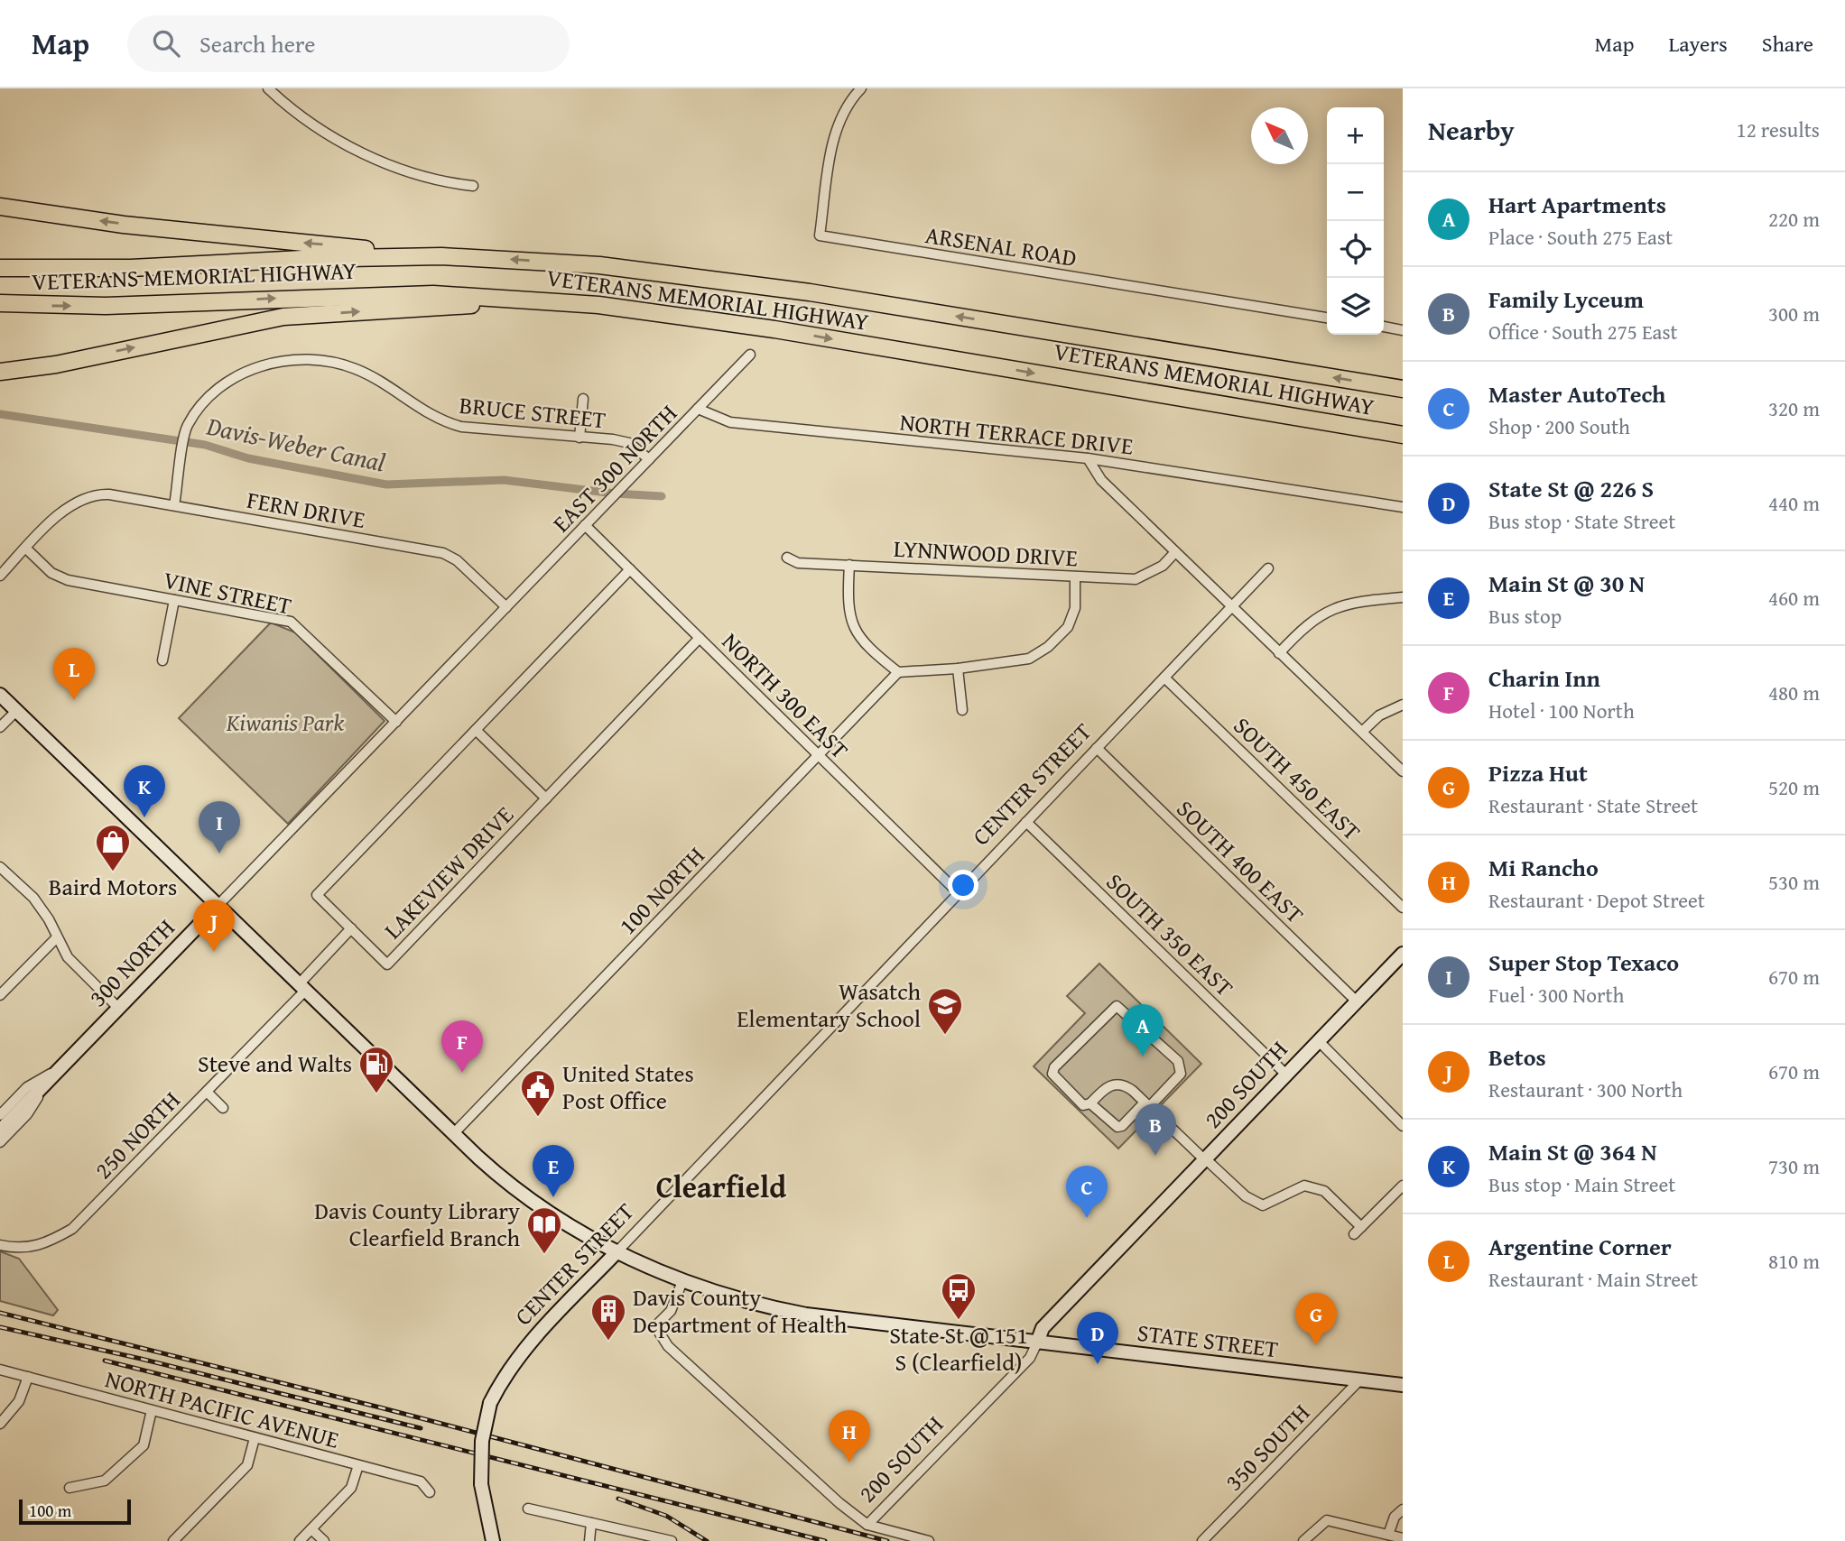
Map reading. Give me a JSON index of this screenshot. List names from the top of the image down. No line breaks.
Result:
{"streets":{"highway":["VETERANS MEMORIAL HIGHWAY"],"main road":["CENTER STREET","300 NORTH","200 SOUTH","STATE STREET"],"street":["ARSENAL ROAD","BRUCE STREET","NORTH TERRACE DRIVE","EAST 300 NORTH","FERN DRIVE","LYNNWOOD DRIVE","VINE STREET","NORTH 300 EAST","SOUTH 450 EAST","SOUTH 400 EAST","LAKEVIEW DRIVE","100 NORTH","SOUTH 350 EAST","250 NORTH","NORTH PACIFIC AVENUE","350 SOUTH"]},"crossings":[["BRUCE STREET","EAST 300 NORTH"],["BRUCE STREET","FERN DRIVE"],["NORTH TERRACE DRIVE","EAST 300 NORTH"],["EAST 300 NORTH","FERN DRIVE"],["EAST 300 NORTH","NORTH 300 EAST"],["EAST 300 NORTH","300 NORTH"],["FERN DRIVE","VINE STREET"],["FERN DRIVE","300 NORTH"],["VINE STREET","300 NORTH"],["NORTH 300 EAST","CENTER STREET"],["NORTH 300 EAST","LAKEVIEW DRIVE"],["NORTH 300 EAST","100 NORTH"],["SOUTH 450 EAST","CENTER STREET"],["CENTER STREET","SOUTH 400 EAST"],["CENTER STREET","SOUTH 350 EAST"],["CENTER STREET","STATE STREET"],["SOUTH 400 EAST","200 SOUTH"],["LAKEVIEW DRIVE","250 NORTH"],["LAKEVIEW DRIVE","STATE STREET"],["100 NORTH","STATE STREET"],["SOUTH 350 EAST","200 SOUTH"],["300 NORTH","STATE STREET"],["200 SOUTH","STATE STREET"],["250 NORTH","STATE STREET"],["STATE STREET","350 SOUTH"]],"districts":["Clearfield"],"water":["Davis-Weber Canal"],"parks":["Kiwanis Park"],"places":{"shop":["Baird Motors"],"school or university":["Wasatch Elementary School"],"fuel station":["Steve and Walts"],"public building":["United States Post Office"],"library":["Davis County Library Clearfield Branch"],"bus stop":["State St @ 151 S (Clearfield)"],"building":["Davis County Department of Health"]},"scale_bar":"100 m","north":"top left","page":{"header":"Map","search":"Search here","nav":["Map","Layers","Share"],"heading":["Nearby","12 results"],"map_buttons":["+","−"],"list":[{"mark":"A","name":"Hart Apartments","note":"Place · South 275 East","value":"220 m"},{"mark":"B","name":"Family Lyceum","note":"Office · South 275 East","value":"300 m"},{"mark":"C","name":"Master AutoTech","note":"Shop · 200 South","value":"320 m"},{"mark":"D","name":"State St @ 226 S","note":"Bus stop · State Street","value":"440 m"},{"mark":"E","name":"Main St @ 30 N","note":"Bus stop","value":"460 m"},{"mark":"F","name":"Charin Inn","note":"Hotel · 100 North","value":"480 m"},{"mark":"G","name":"Pizza Hut","note":"Restaurant · State Street","value":"520 m"},{"mark":"H","name":"Mi Rancho","note":"Restaurant · Depot Street","value":"530 m"},{"mark":"I","name":"Super Stop Texaco","note":"Fuel · 300 North","value":"670 m"},{"mark":"J","name":"Betos","note":"Restaurant · 300 North","value":"670 m"},{"mark":"K","name":"Main St @ 364 N","note":"Bus stop · Main Street","value":"730 m"},{"mark":"L","name":"Argentine Corner","note":"Restaurant · Main Street","value":"810 m"}],"pins":["L","K","I","J","A","F","B","E","C","G","D","H"],"scale":"100 m"}}
